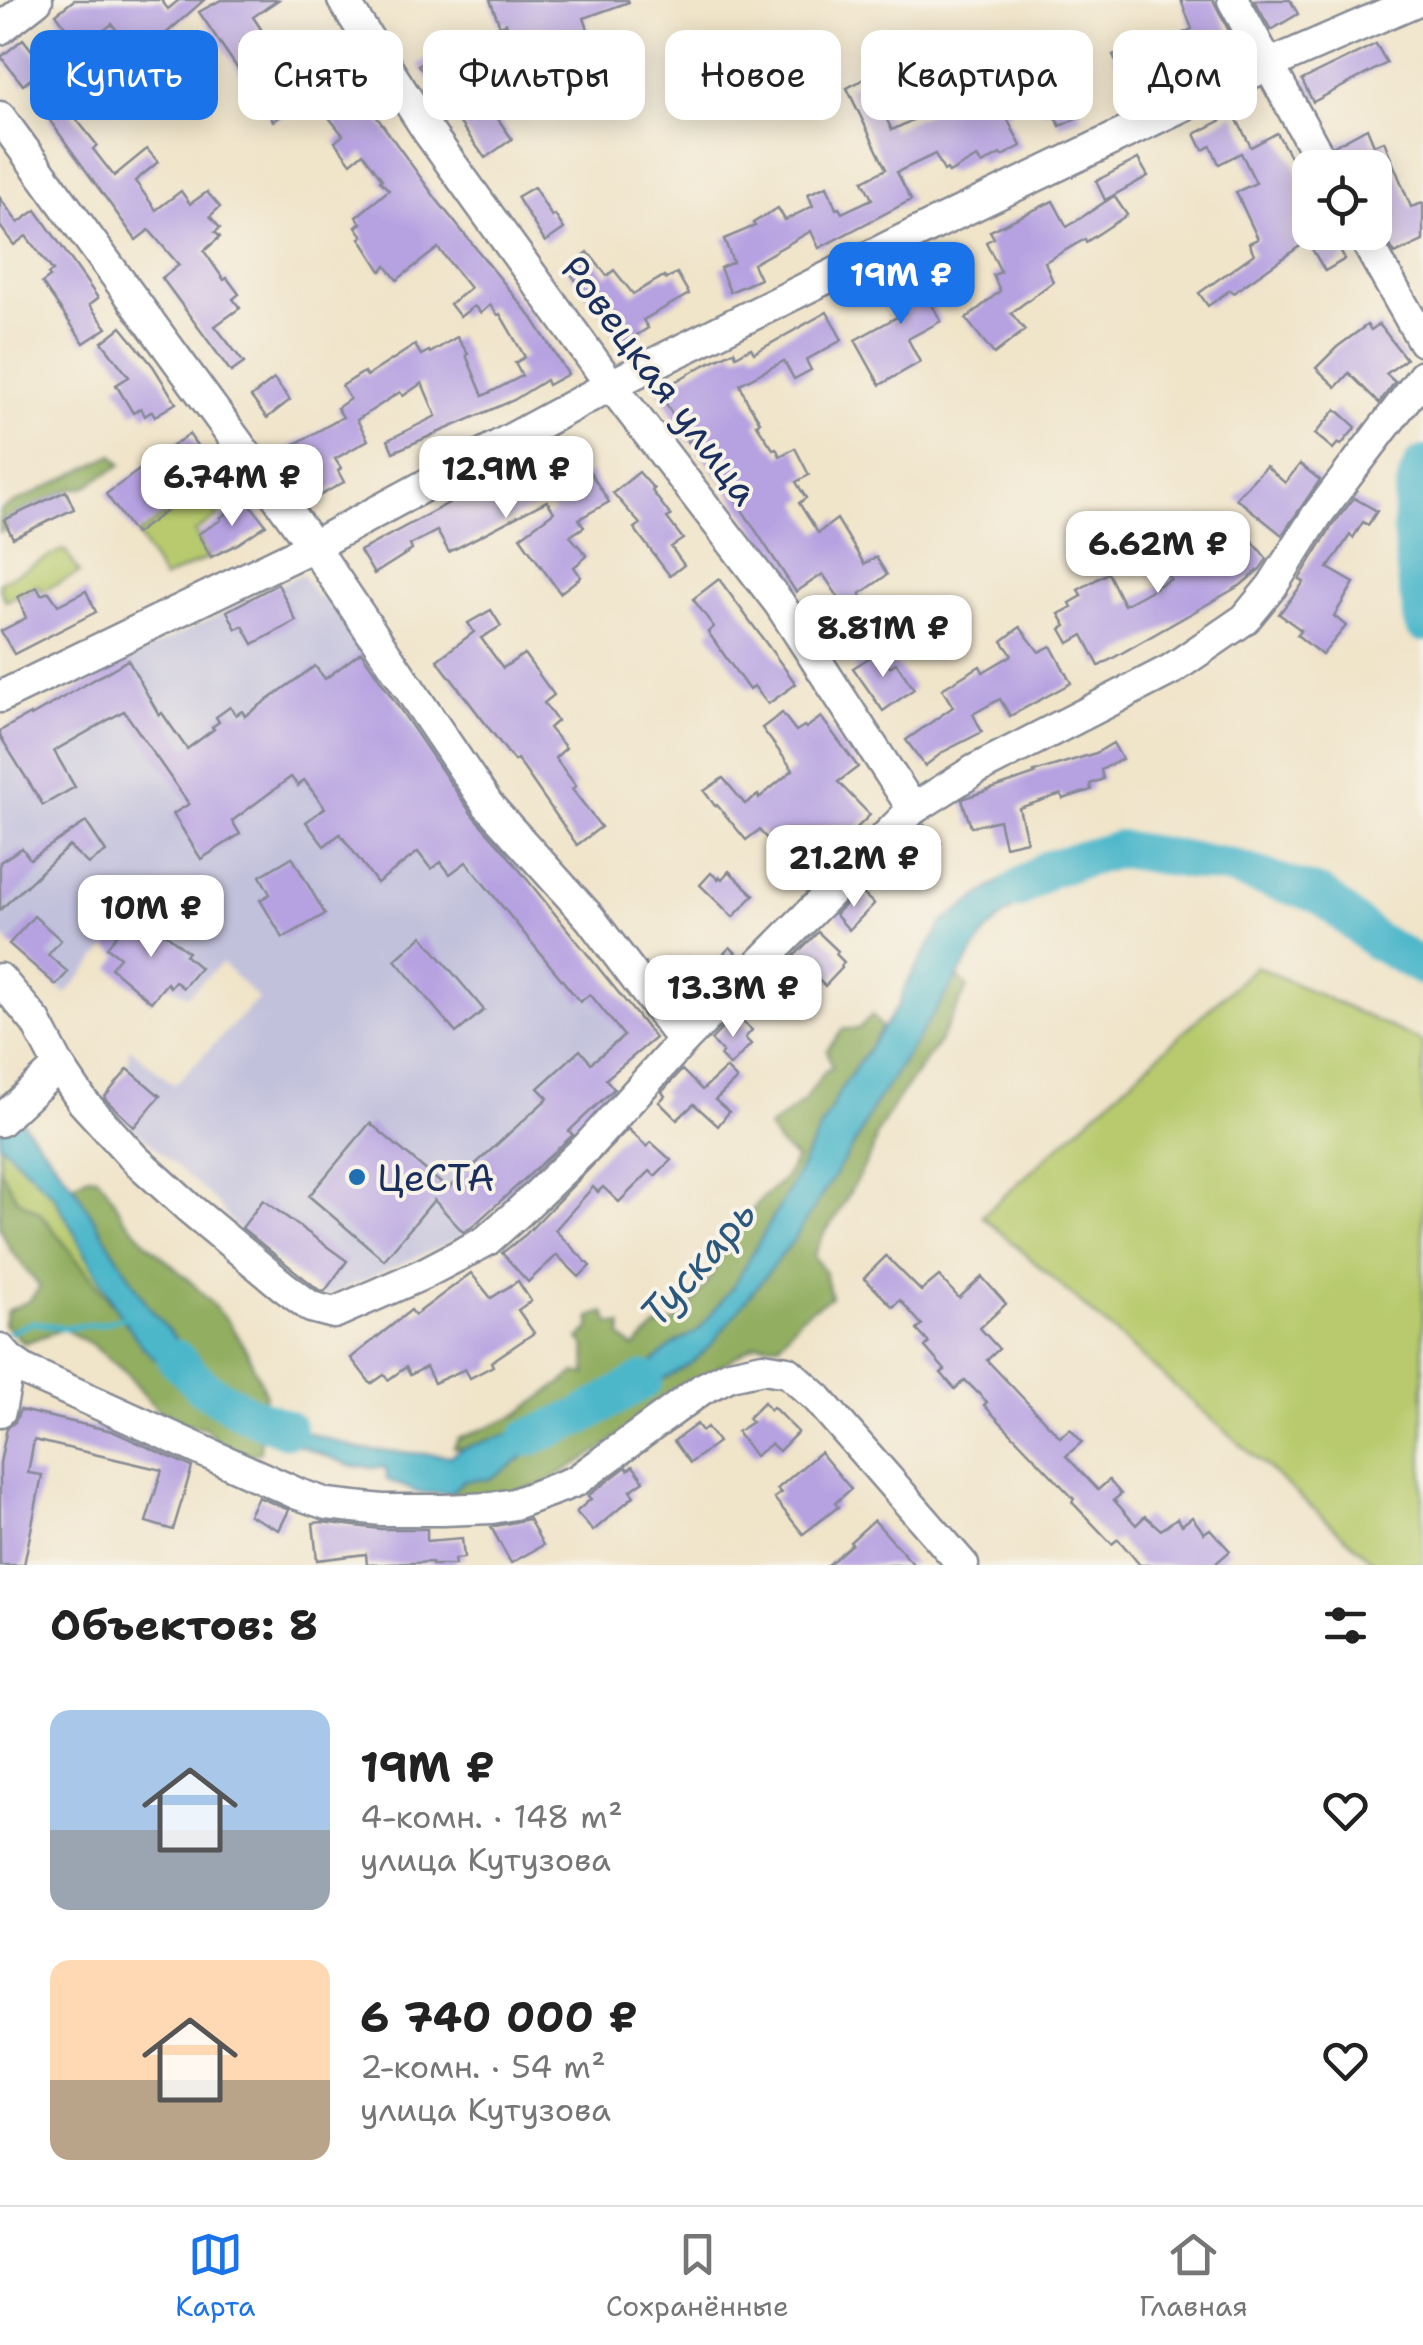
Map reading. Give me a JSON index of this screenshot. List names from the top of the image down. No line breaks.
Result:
{"streets":{"street":["Ровецкая улица"]},"water":["Тускарь"],"places":["ЦеСТА"],"page":{"chip":["Купить","Снять","Фильтры","Новое","Квартира","Дом"],"price":["19M ₽","12.9M ₽","6.74M ₽","6.62M ₽","8.81M ₽","21.2M ₽","10M ₽","13.3M ₽"],"heading":"Объектов: 8","list":[{"name":"19M ₽","note":"4-комн. · 148 m² · улица Кутузова"},{"name":"6 740 000 ₽","note":"2-комн. · 54 m² · улица Кутузова"}],"tabs":["Карта","Сохранённые","Главная"]}}
